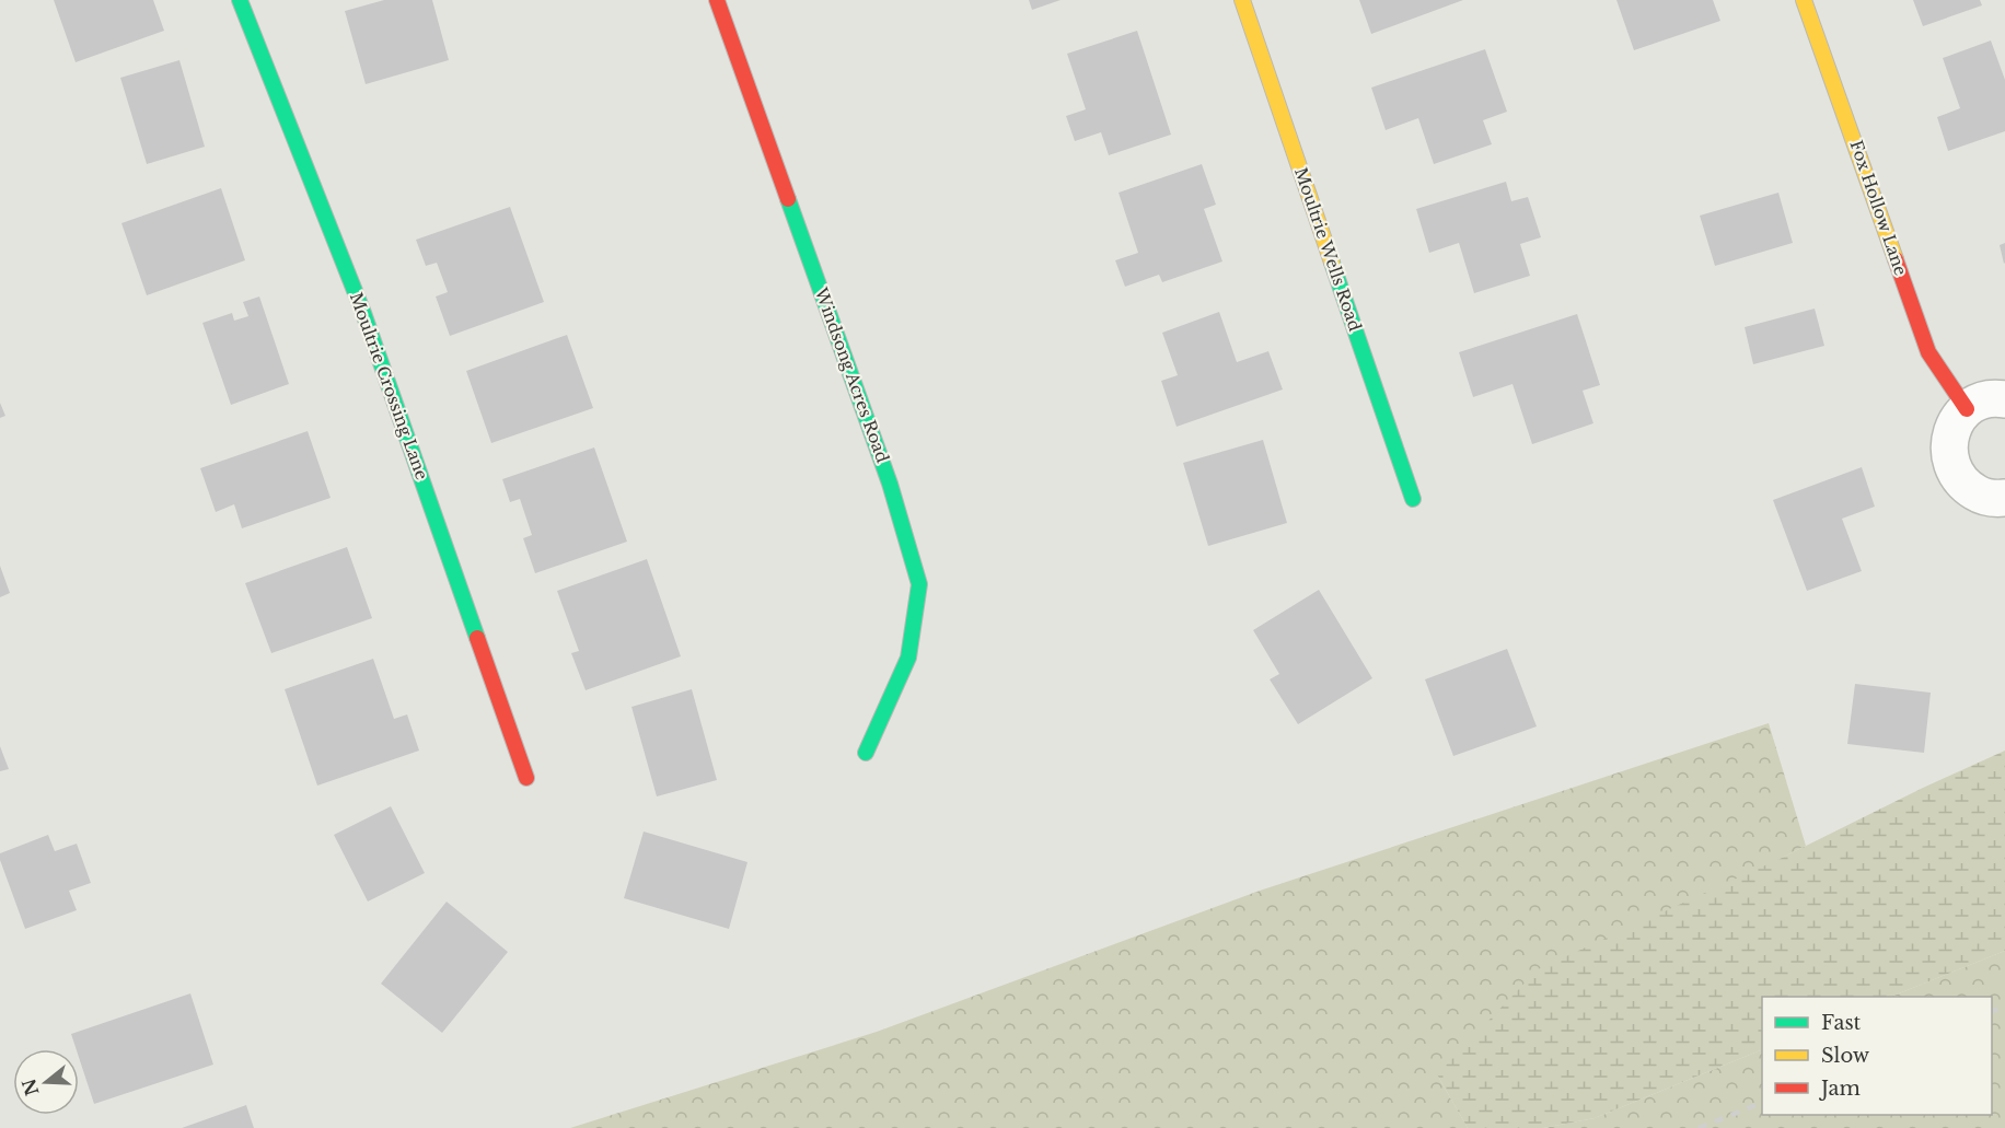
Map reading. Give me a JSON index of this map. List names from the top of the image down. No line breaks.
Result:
{"streets":{"street":["Fox Hollow Lane","Moultrie Wells Road","Windsong Acres Road","Moultrie Crossing Lane"]},"legend":["Fast","Slow","Jam"],"north":"left"}
